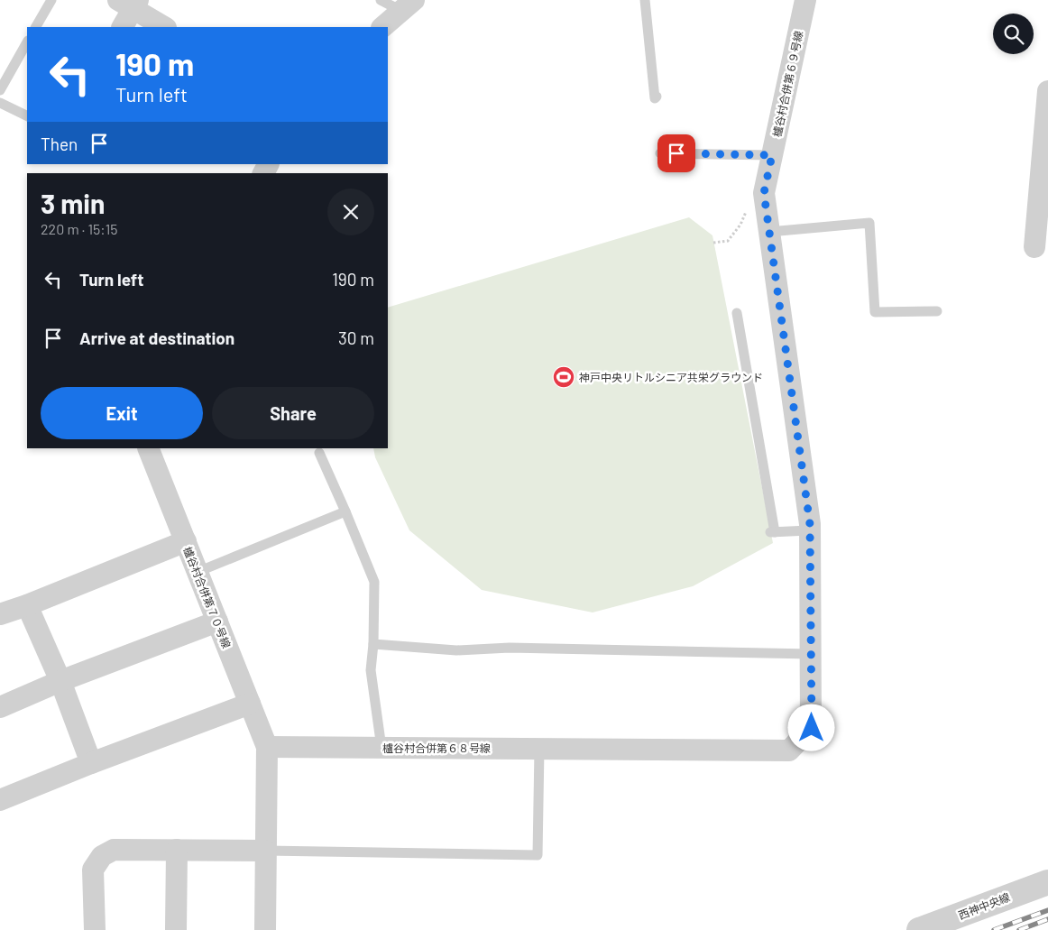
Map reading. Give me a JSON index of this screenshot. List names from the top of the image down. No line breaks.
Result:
{"streets":{"street":["櫨谷村合併第６９号線","櫨谷村合併第７０号線","櫨谷村合併第６８号線","西神中央線"]},"crossings":[["櫨谷村合併第６９号線","櫨谷村合併第６８号線"],["櫨谷村合併第７０号線","櫨谷村合併第６８号線"]],"places":{"sports":["神戸中央リトルシニア共栄グラウンド"]},"page":{"turn":["190 m","Turn left"],"then":"Then","heading":["3 min","220 m · 15:15"],"list":[{"name":"Turn left","value":"190 m"},{"name":"Arrive at destination","value":"30 m"}],"buttons":["Exit","Share"]}}
